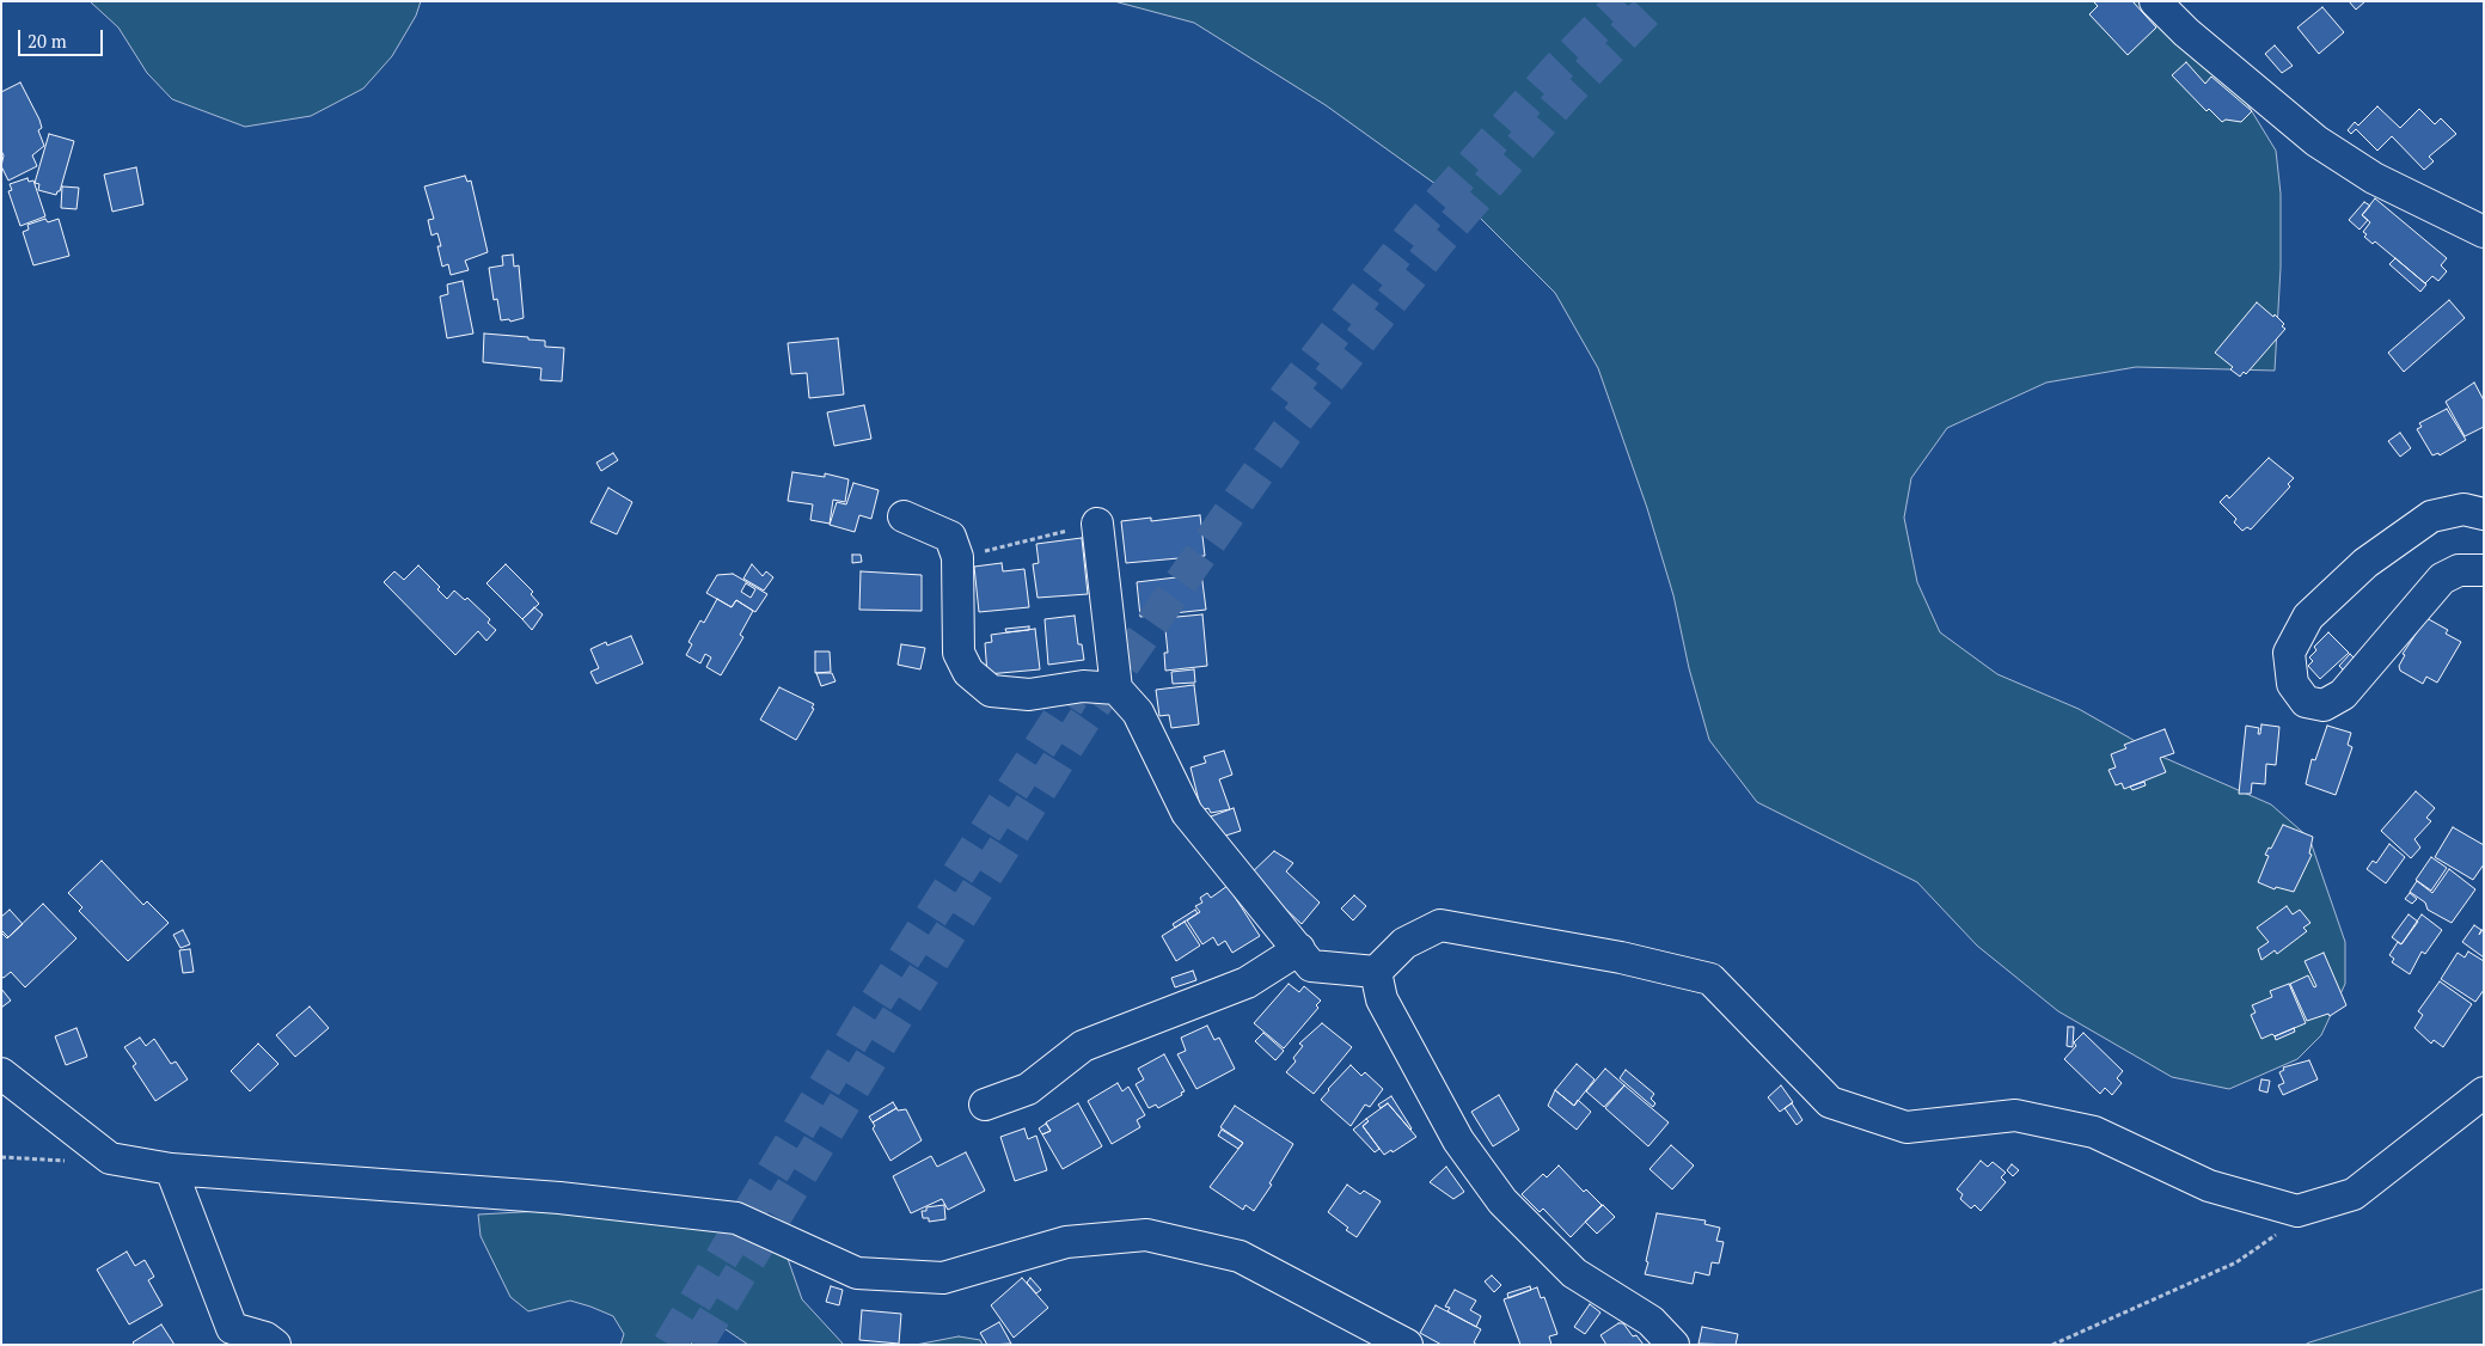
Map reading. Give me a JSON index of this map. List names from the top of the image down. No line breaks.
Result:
{"scale_bar":"20 m"}
